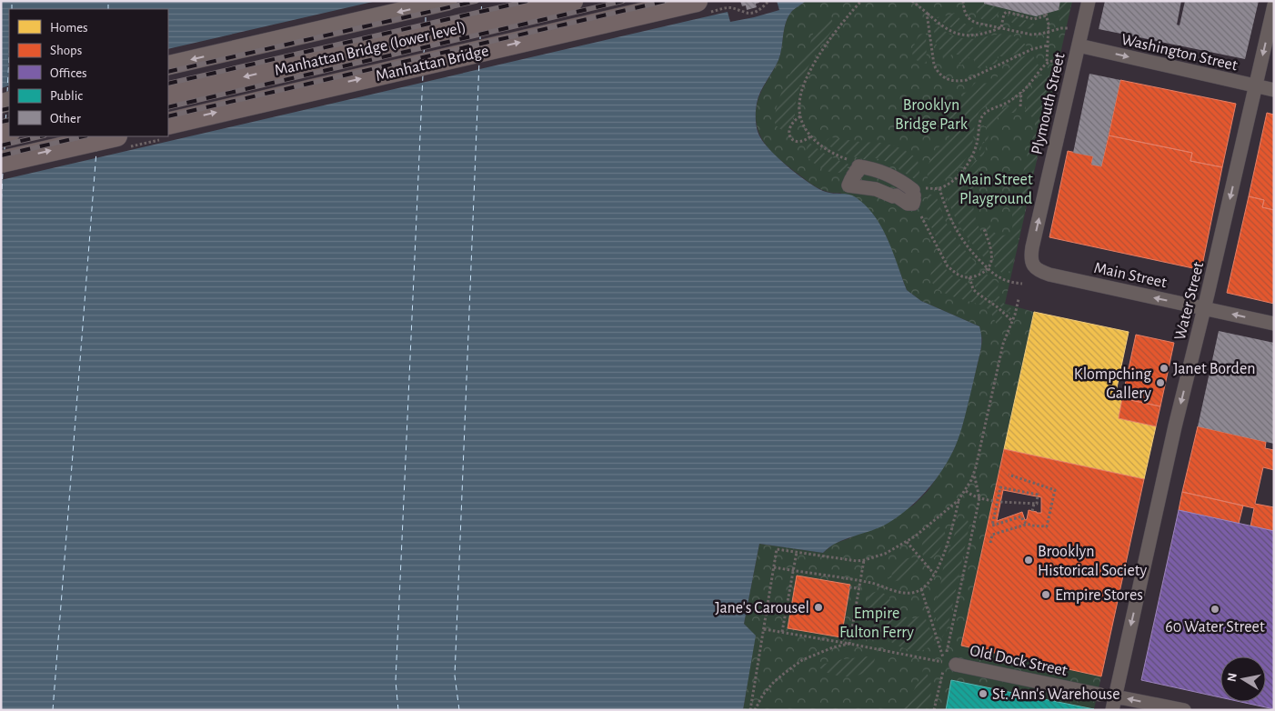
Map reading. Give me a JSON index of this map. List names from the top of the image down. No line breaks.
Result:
{"streets":{"main road":["Manhattan Bridge (lower level)","Manhattan Bridge"],"street":["Washington Street","Plymouth Street","Main Street","Water Street","Old Dock Street"]},"crossings":[["Washington Street","Plymouth Street"],["Washington Street","Water Street"],["Plymouth Street","Main Street"],["Main Street","Water Street"]],"one_way":["Washington Street","Plymouth Street","Main Street","Water Street"],"parks":["Brooklyn Bridge Park","Main Street Playground","Empire Fulton Ferry"],"places":["Janet Borden","Klompching Gallery","Brooklyn Historical Society","Empire Stores","Jane's Carousel","60 Water Street","St. Ann's Warehouse"],"legend":["Homes","Shops","Offices","Public","Other"],"north":"left"}
